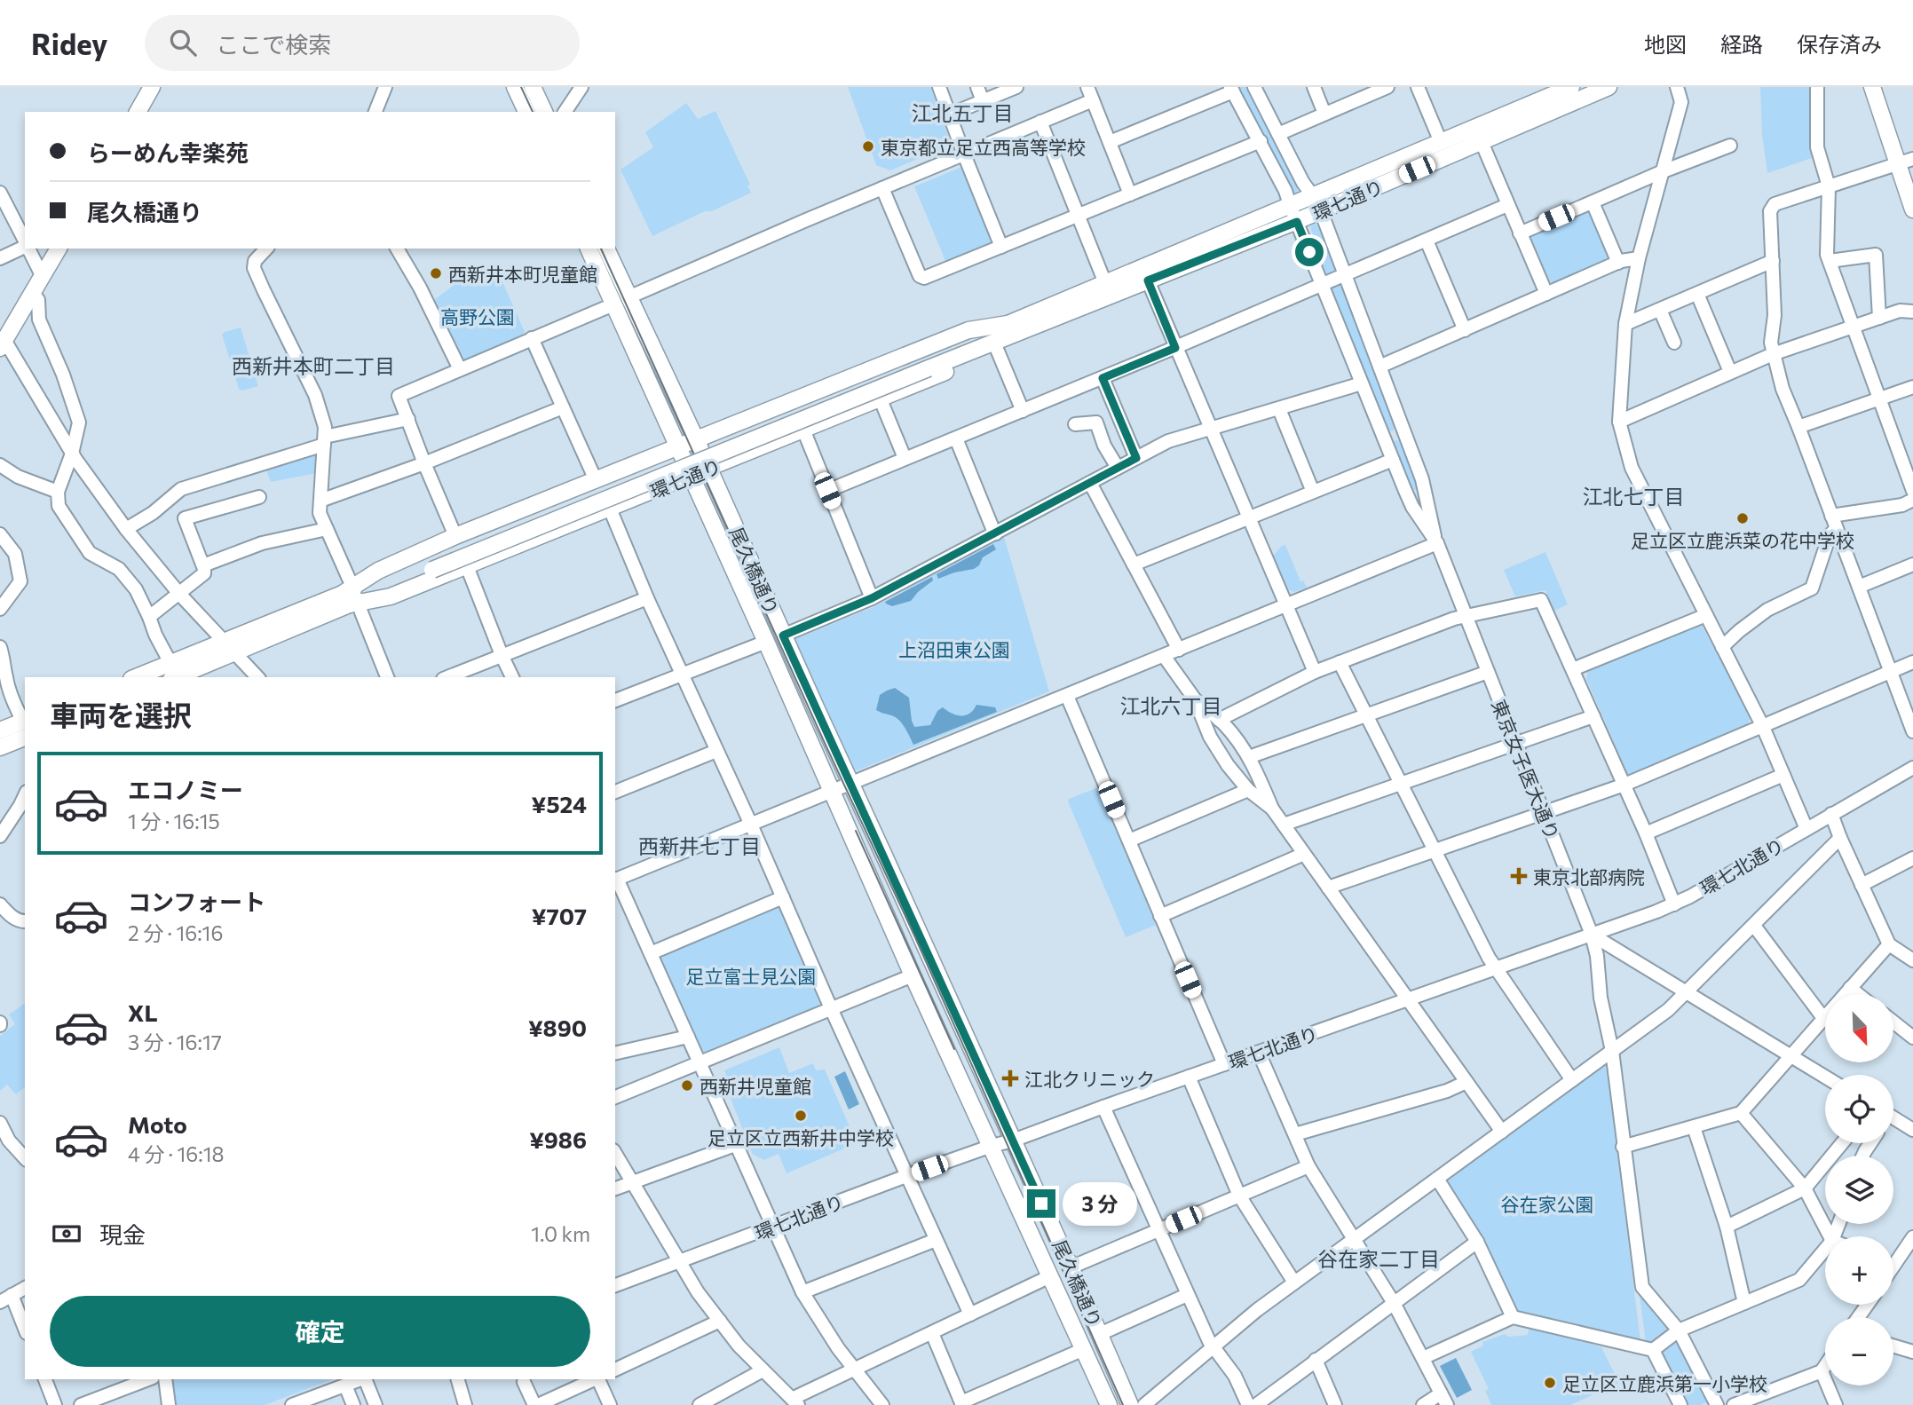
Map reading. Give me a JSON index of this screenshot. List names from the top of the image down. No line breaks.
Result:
{"streets":{"main road":["環七通り","尾久橋通り"],"street":["東京女子医大通り","環七北通り"]},"crossings":[["環七通り","尾久橋通り"],["環七通り","東京女子医大通り"],["尾久橋通り","環七北通り"],["東京女子医大通り","環七北通り"]],"districts":["江北五丁目","西新井本町二丁目","江北七丁目","江北六丁目","西新井七丁目","谷在家二丁目"],"parks":["高野公園","上沼田東公園","足立富士見公園","谷在家公園"],"places":{"other":["東京都立足立西高等学校","西新井本町児童館","足立区立鹿浜菜の花中学校","西新井児童館","足立区立西新井中学校","足立区立鹿浜第一小学校"],"health":["東京北部病院","江北クリニック"]},"north":"bottom right","page":{"header":"Ridey","search":"ここで検索","nav":["地図","経路","保存済み"],"banner":["らーめん幸楽苑","尾久橋通り"],"heading":"車両を選択","list":[{"name":"エコノミー","note":"1 分 · 16:15","value":"¥524"},{"name":"コンフォート","note":"2 分 · 16:16","value":"¥707"},{"name":"XL","note":"3 分 · 16:17","value":"¥890"},{"name":"Moto","note":"4 分 · 16:18","value":"¥986"}],"map_buttons":["+","−"],"bubble":"3 分","pay":["現金","1.0 km"],"buttons":"確定"}}
